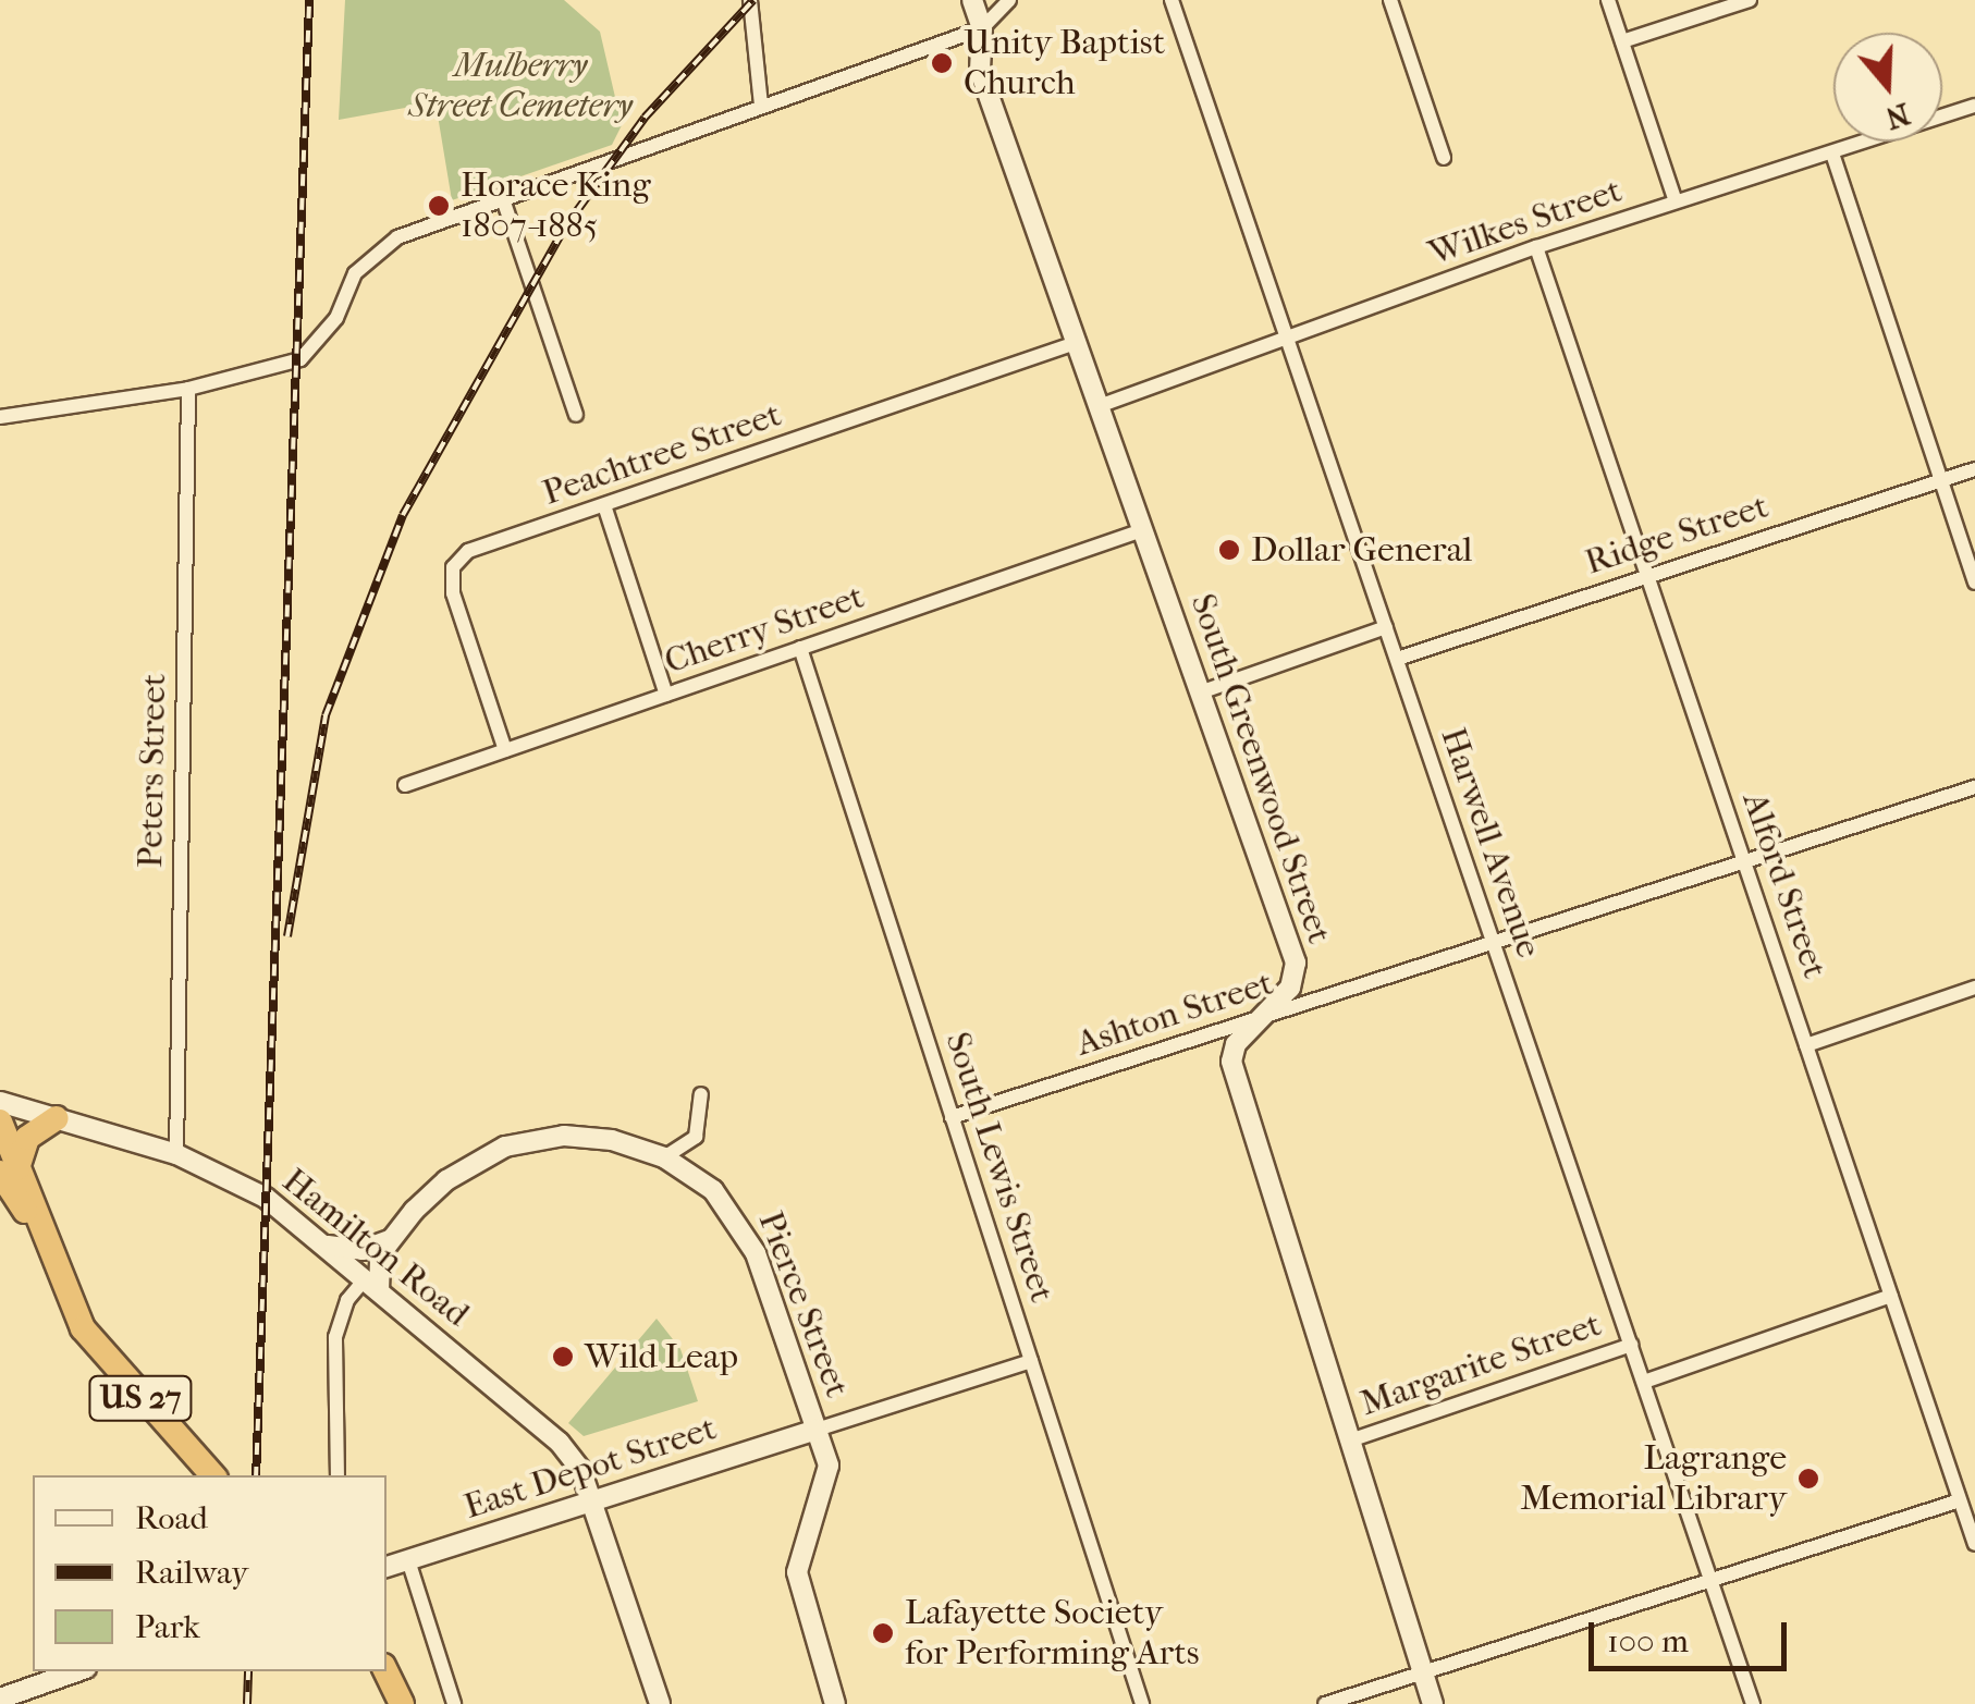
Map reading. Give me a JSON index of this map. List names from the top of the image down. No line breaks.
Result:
{"streets":{"highway":["US 27"],"street":["Wilkes Street","Peachtree Street","Ridge Street","Cherry Street","South Greenwood Street","Peters Street","Harwell Avenue","Alford Street","Ashton Street","South Lewis Street","Hamilton Road","Pierce Street","Margarite Street","East Depot Street"]},"crossings":[["Wilkes Street","South Greenwood Street"],["Wilkes Street","Harwell Avenue"],["Wilkes Street","Alford Street"],["Peachtree Street","Cherry Street"],["Peachtree Street","South Greenwood Street"],["Ridge Street","Harwell Avenue"],["Ridge Street","Alford Street"],["Cherry Street","South Greenwood Street"],["Cherry Street","South Lewis Street"],["South Greenwood Street","Ashton Street"],["South Greenwood Street","Margarite Street"],["Peters Street","Hamilton Road"],["Harwell Avenue","Ashton Street"],["Harwell Avenue","Margarite Street"],["Alford Street","Ashton Street"],["Ashton Street","South Lewis Street"],["Hamilton Road","East Depot Street"],["Pierce Street","East Depot Street"]],"parks":["Mulberry Street Cemetery"],"places":["Unity Baptist Church","Horace King 1807-1885","Dollar General","Wild Leap","Lagrange Memorial Library","Lafayette Society for Performing Arts"],"legend":["Road","Railway","Park"],"scale_bar":"100 m","north":"bottom"}
